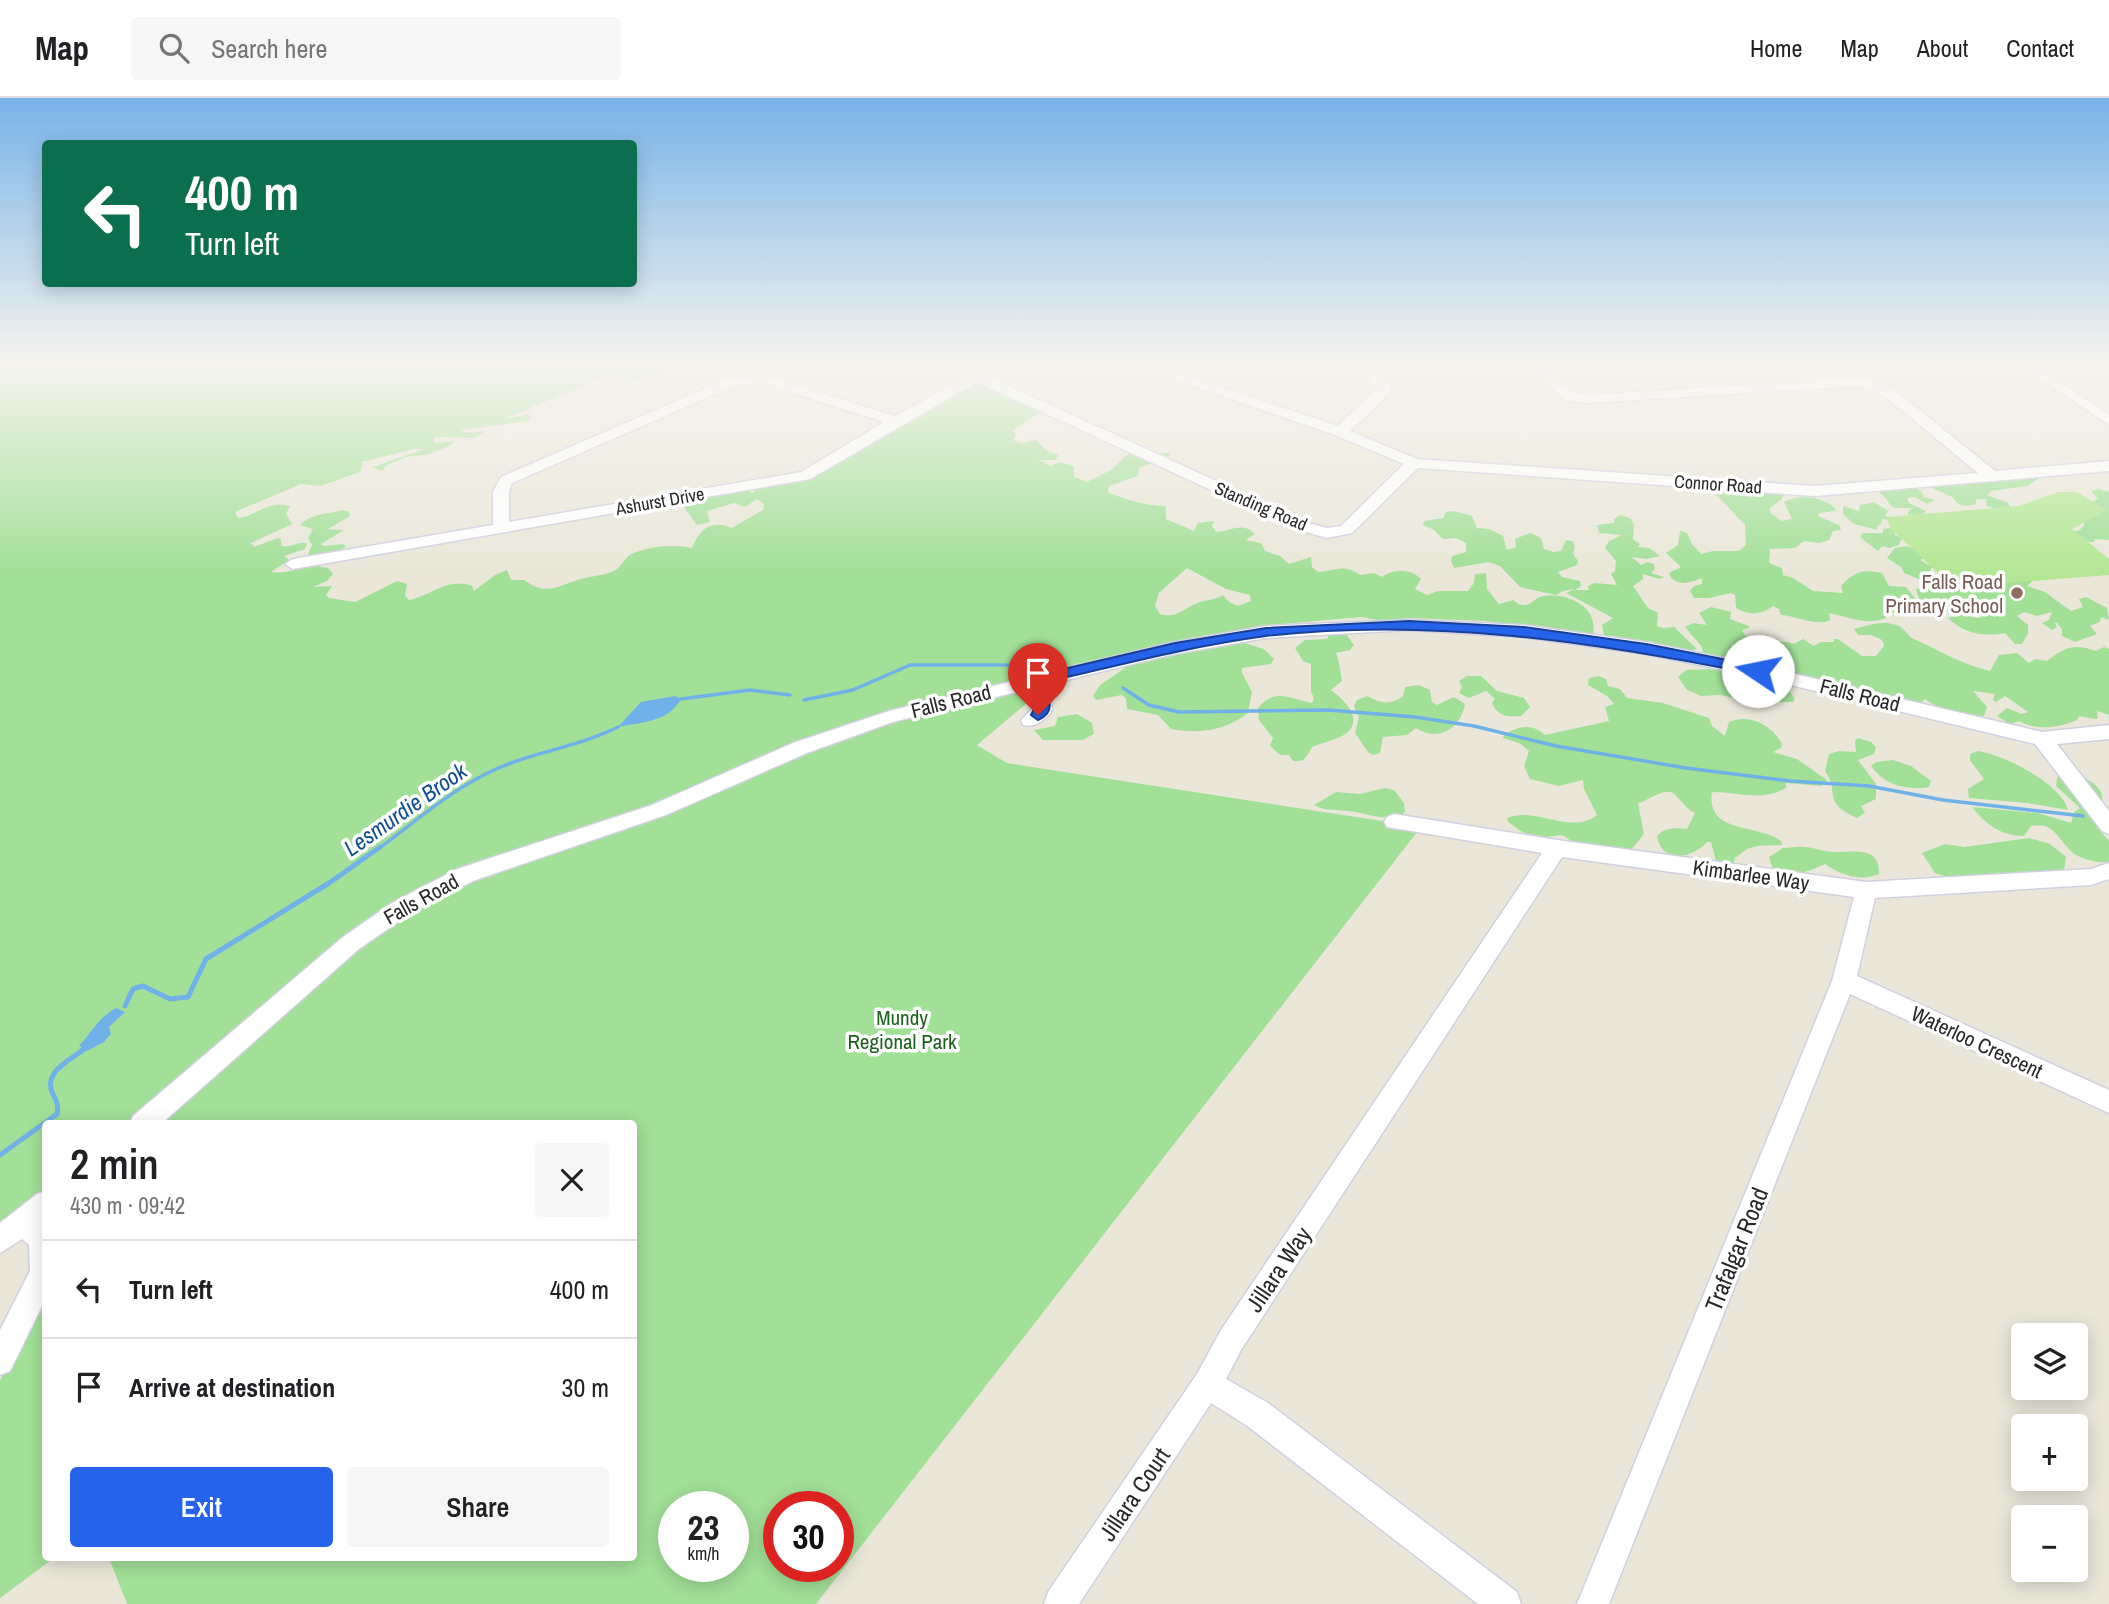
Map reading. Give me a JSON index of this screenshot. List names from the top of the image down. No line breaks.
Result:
{"streets":{"street":["Connor Road","Ashurst Drive","Standing Road","Falls Road","Kimbarlee Way","Waterloo Crescent","Trafalgar Road","Jillara Way","Jillara Court"]},"crossings":[["Connor Road","Standing Road"],["Kimbarlee Way","Trafalgar Road"],["Kimbarlee Way","Jillara Way"],["Waterloo Crescent","Trafalgar Road"],["Jillara Way","Jillara Court"]],"water":["Lesmurdie Brook"],"parks":["Mundy Regional Park"],"places":["Falls Road Primary School"],"page":{"header":"Map","search":"Search here","nav":["Home","Map","About","Contact"],"turn":["400 m","Turn left"],"heading":["2 min","430 m · 09:42"],"list":[{"name":"Turn left","value":"400 m"},{"name":"Arrive at destination","value":"30 m"}],"map_buttons":["+","−"],"buttons":["Exit","Share"],"speed":"23 km/h","limit":"30"}}
